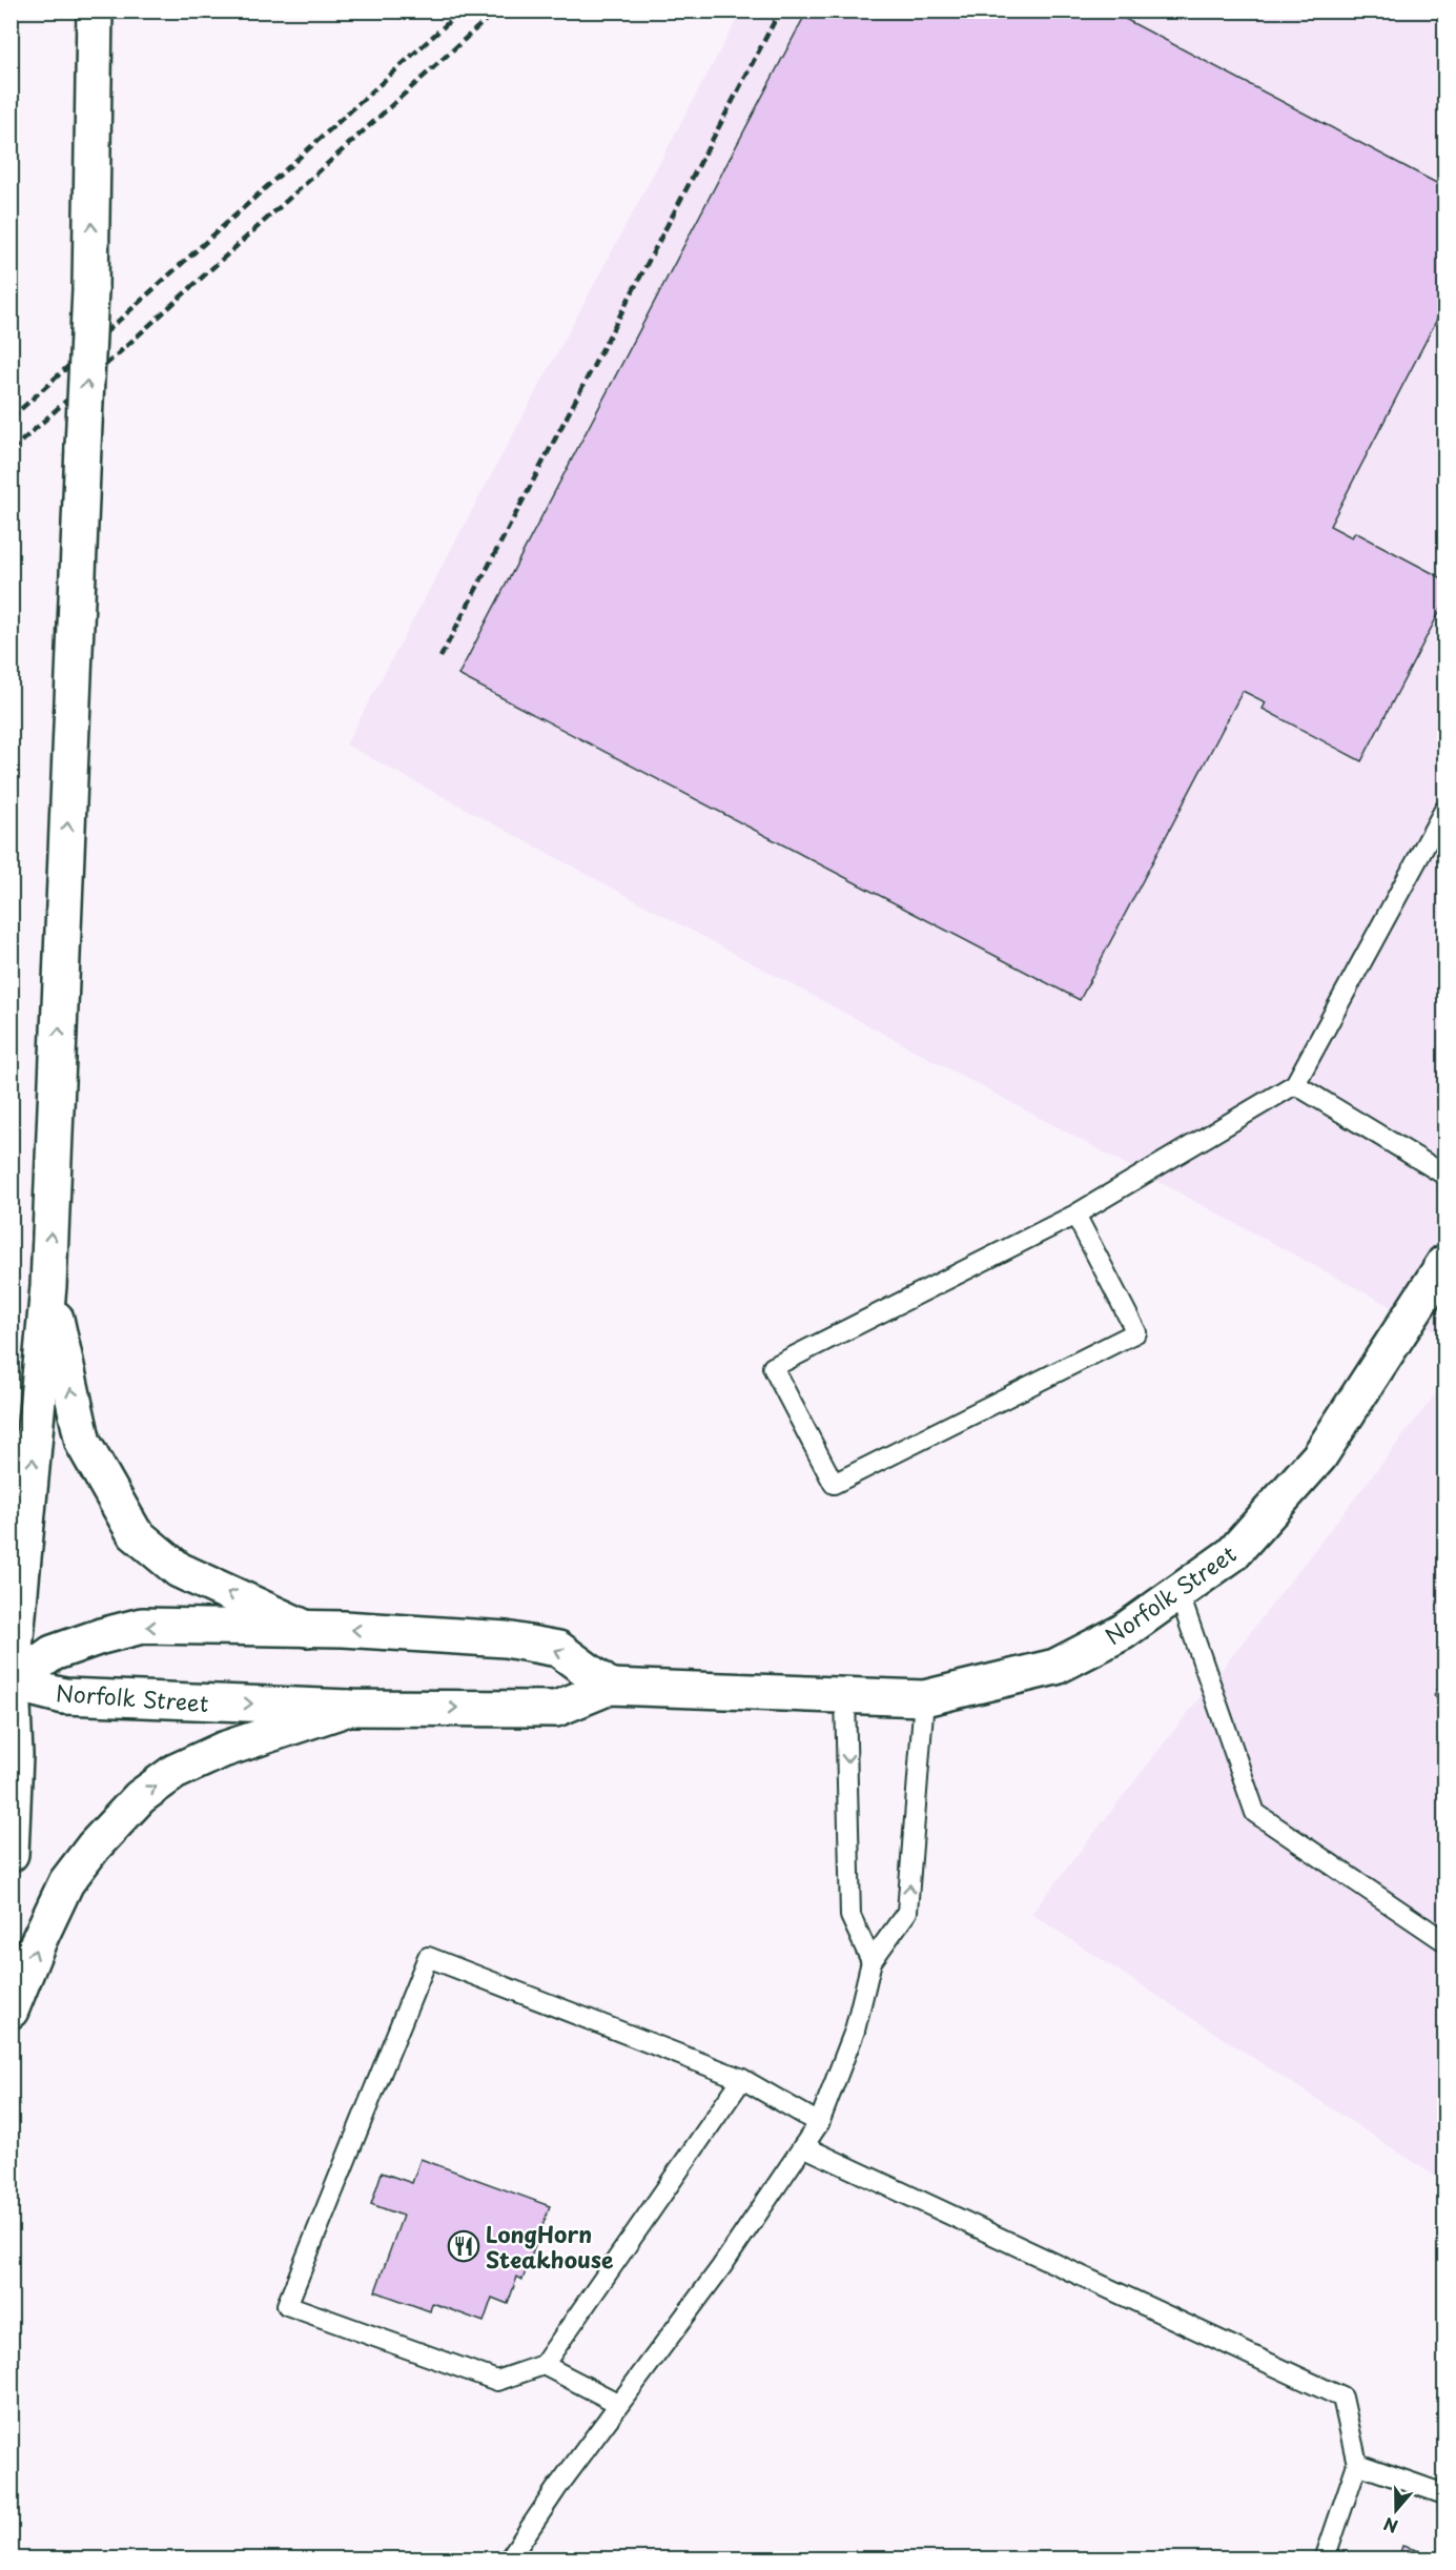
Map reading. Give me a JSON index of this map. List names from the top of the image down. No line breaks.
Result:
{"streets":{"main road":["Norfolk Street"]},"places":{"restaurant":["LongHorn Steakhouse"]},"north":"bottom"}
